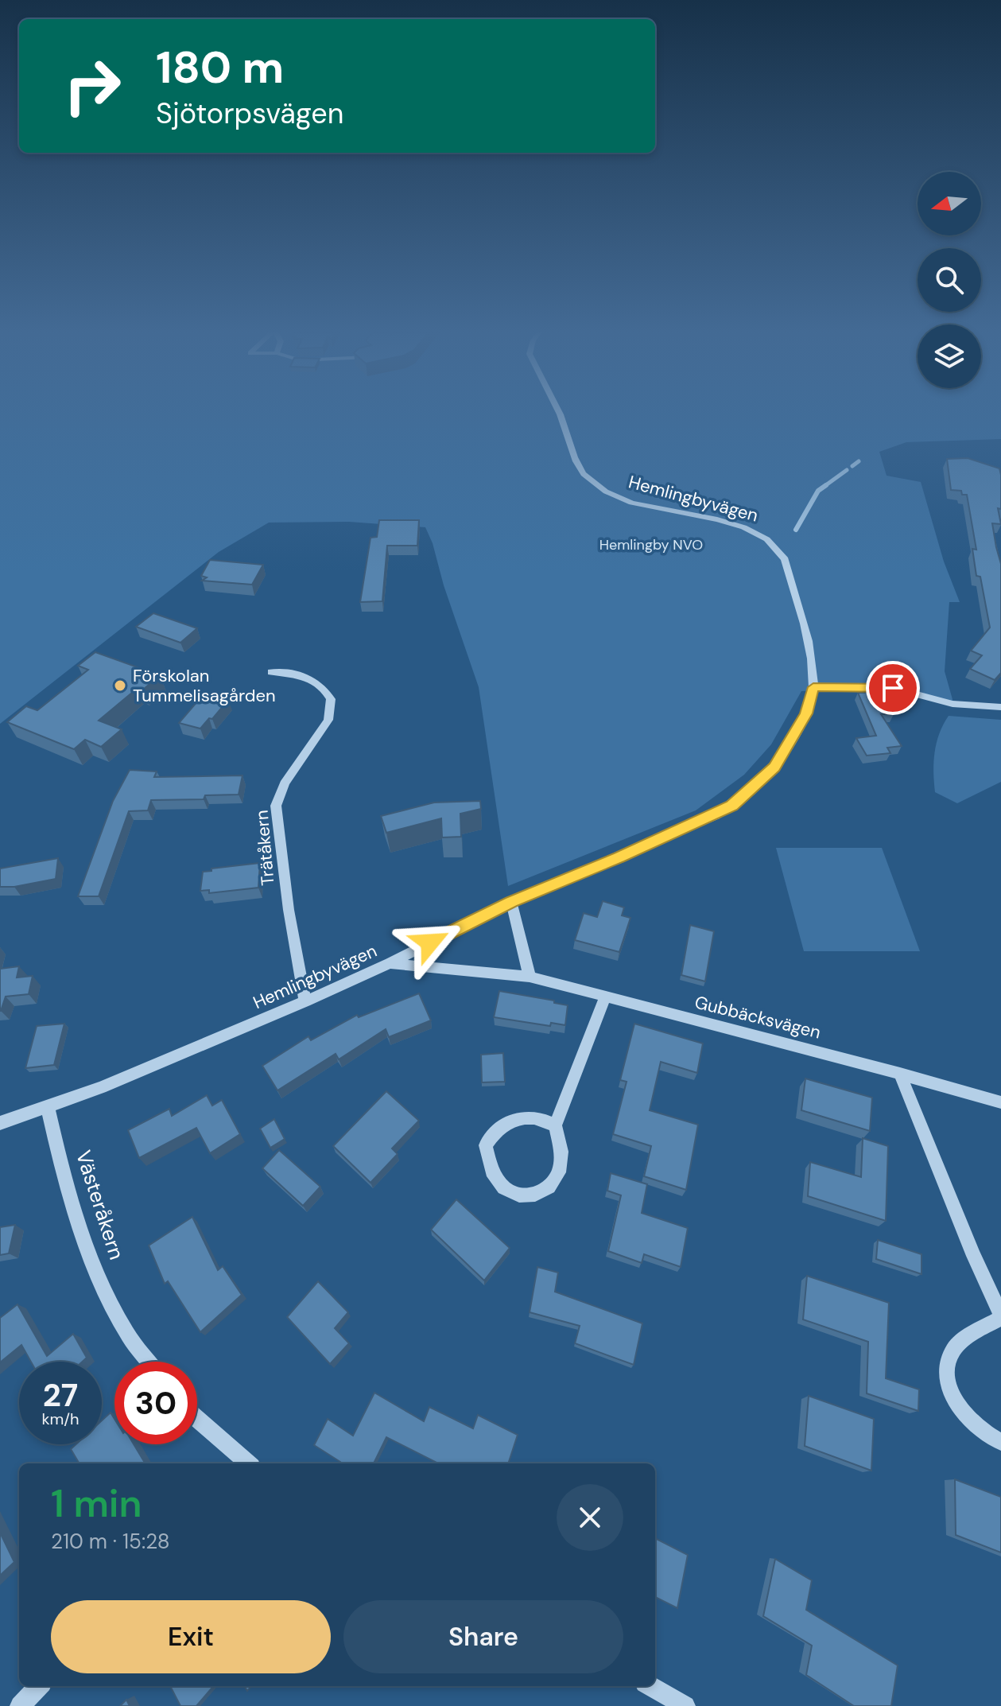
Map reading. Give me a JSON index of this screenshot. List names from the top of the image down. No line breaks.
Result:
{"streets":{"street":["Hemlingbyvägen","Trätåkern","Gubbäcksvägen","Västeråkern"]},"crossings":[["Hemlingbyvägen","Trätåkern"],["Hemlingbyvägen","Gubbäcksvägen"],["Hemlingbyvägen","Västeråkern"]],"parks":["Hemlingby NVO"],"places":["Förskolan Tummelisagården"],"north":"left","page":{"turn":["180 m","Sjötorpsvägen"],"speed":"27 km/h","limit":"30","heading":["1 min","210 m · 15:28"],"buttons":["Exit","Share"]}}
